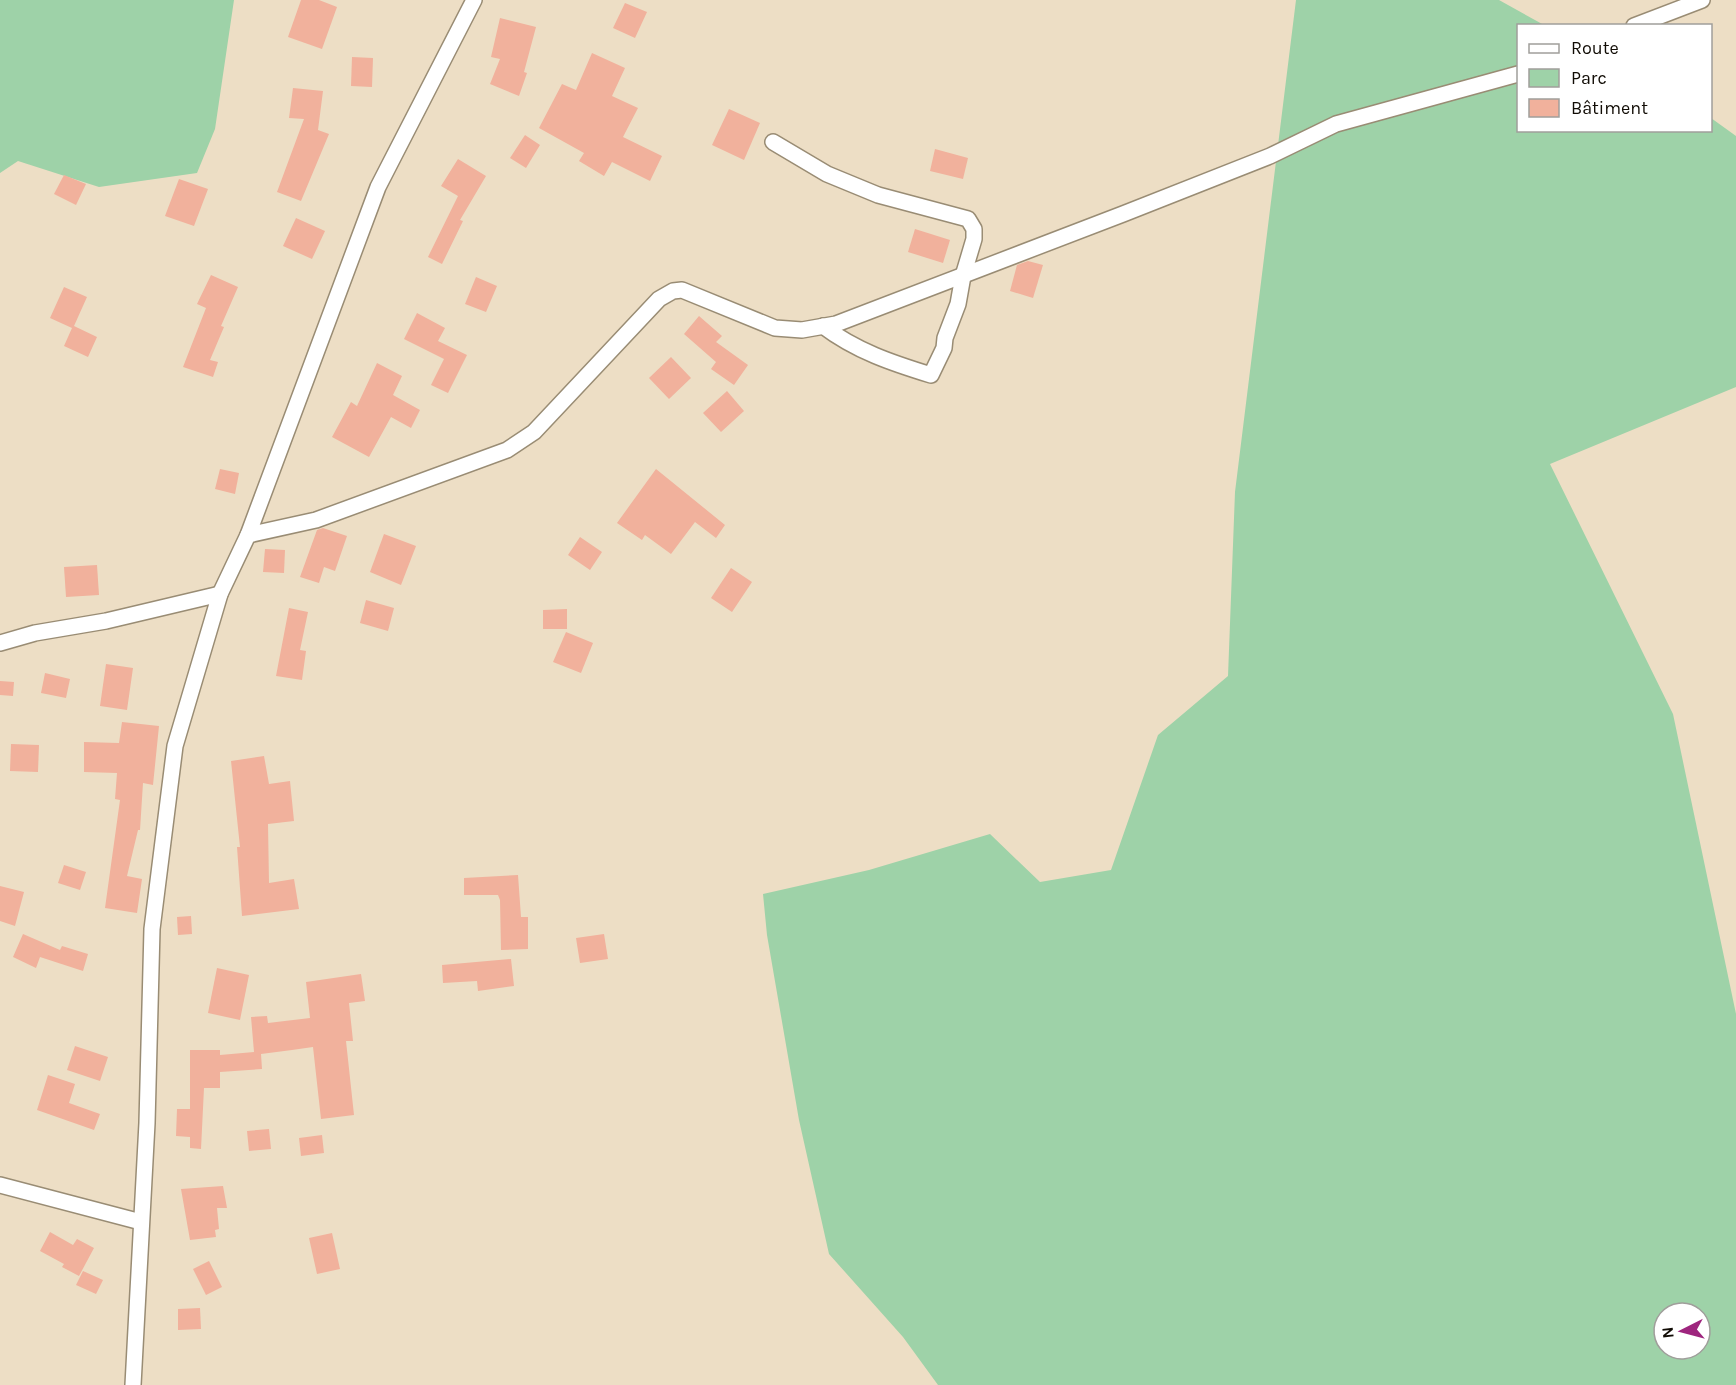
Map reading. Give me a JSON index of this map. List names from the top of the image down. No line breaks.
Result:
{"legend":["Route","Parc","Bâtiment"],"north":"left"}
